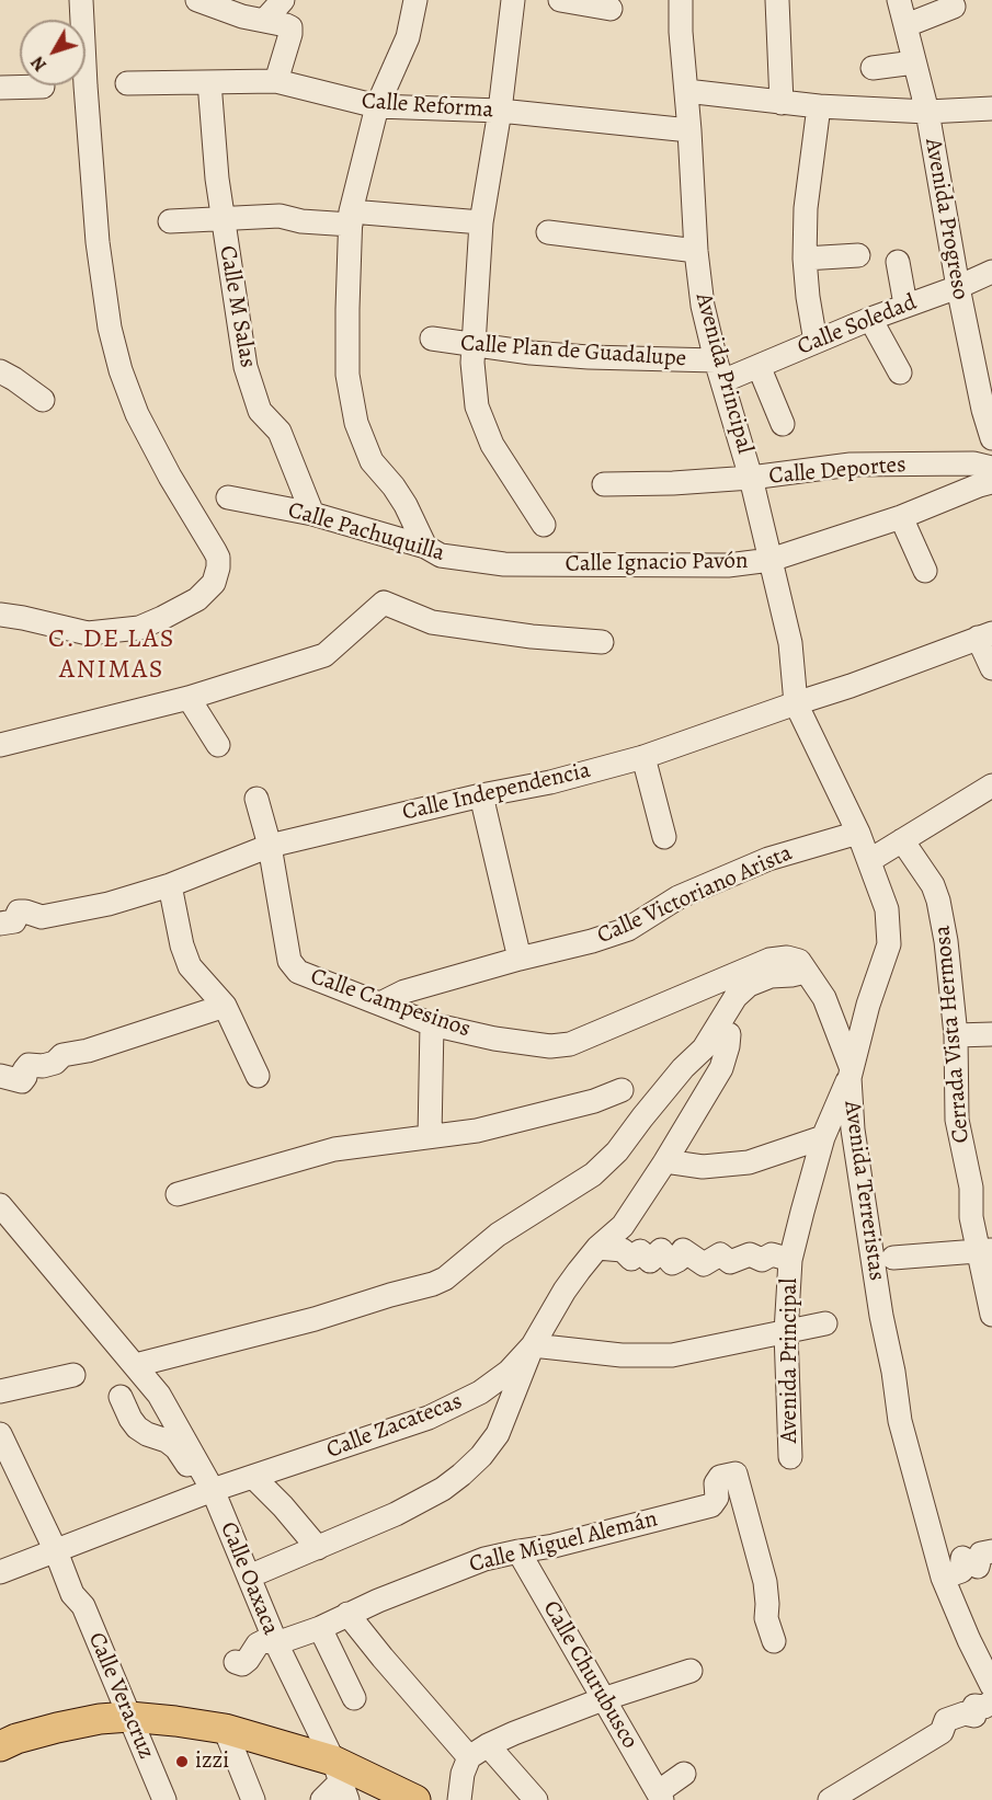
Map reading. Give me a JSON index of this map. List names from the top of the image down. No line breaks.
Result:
{"streets":{"street":["Calle Reforma","Avenida Progreso","Calle M Salas","Calle Soledad","Calle Plan de Guadalupe","Avenida Principal","Calle Deportes","Calle Pachuquilla","Calle Ignacio Pavón","Calle Independencia","Calle Victoriano Arista","Calle Campesinos","Cerrada Vista Hermosa","Avenida Terreristas","Calle Zacatecas","Calle Miguel Alemán","Calle Oaxaca","Calle Churubusco","Calle Veracruz"]},"crossings":[["Calle Reforma","Calle M Salas"],["Calle Reforma","Avenida Principal"],["Avenida Progreso","Calle Soledad"],["Calle M Salas","Calle Pachuquilla"],["Calle Soledad","Calle Plan de Guadalupe"],["Calle Soledad","Avenida Principal"],["Calle Plan de Guadalupe","Avenida Principal"],["Avenida Principal","Calle Deportes"],["Avenida Principal","Calle Ignacio Pavón"],["Avenida Principal","Calle Independencia"],["Avenida Principal","Calle Campesinos"],["Avenida Principal","Avenida Terreristas"],["Calle Pachuquilla","Calle Ignacio Pavón"],["Calle Independencia","Calle Campesinos"],["Calle Independencia","Avenida Terreristas"],["Calle Victoriano Arista","Calle Campesinos"],["Calle Victoriano Arista","Avenida Terreristas"],["Calle Campesinos","Avenida Terreristas"],["Calle Zacatecas","Calle Oaxaca"],["Calle Zacatecas","Calle Veracruz"],["Calle Miguel Alemán","Calle Oaxaca"],["Calle Miguel Alemán","Calle Churubusco"]],"districts":["C. DE LAS ANIMAS"],"places":["izzi"],"north":"bottom left"}
